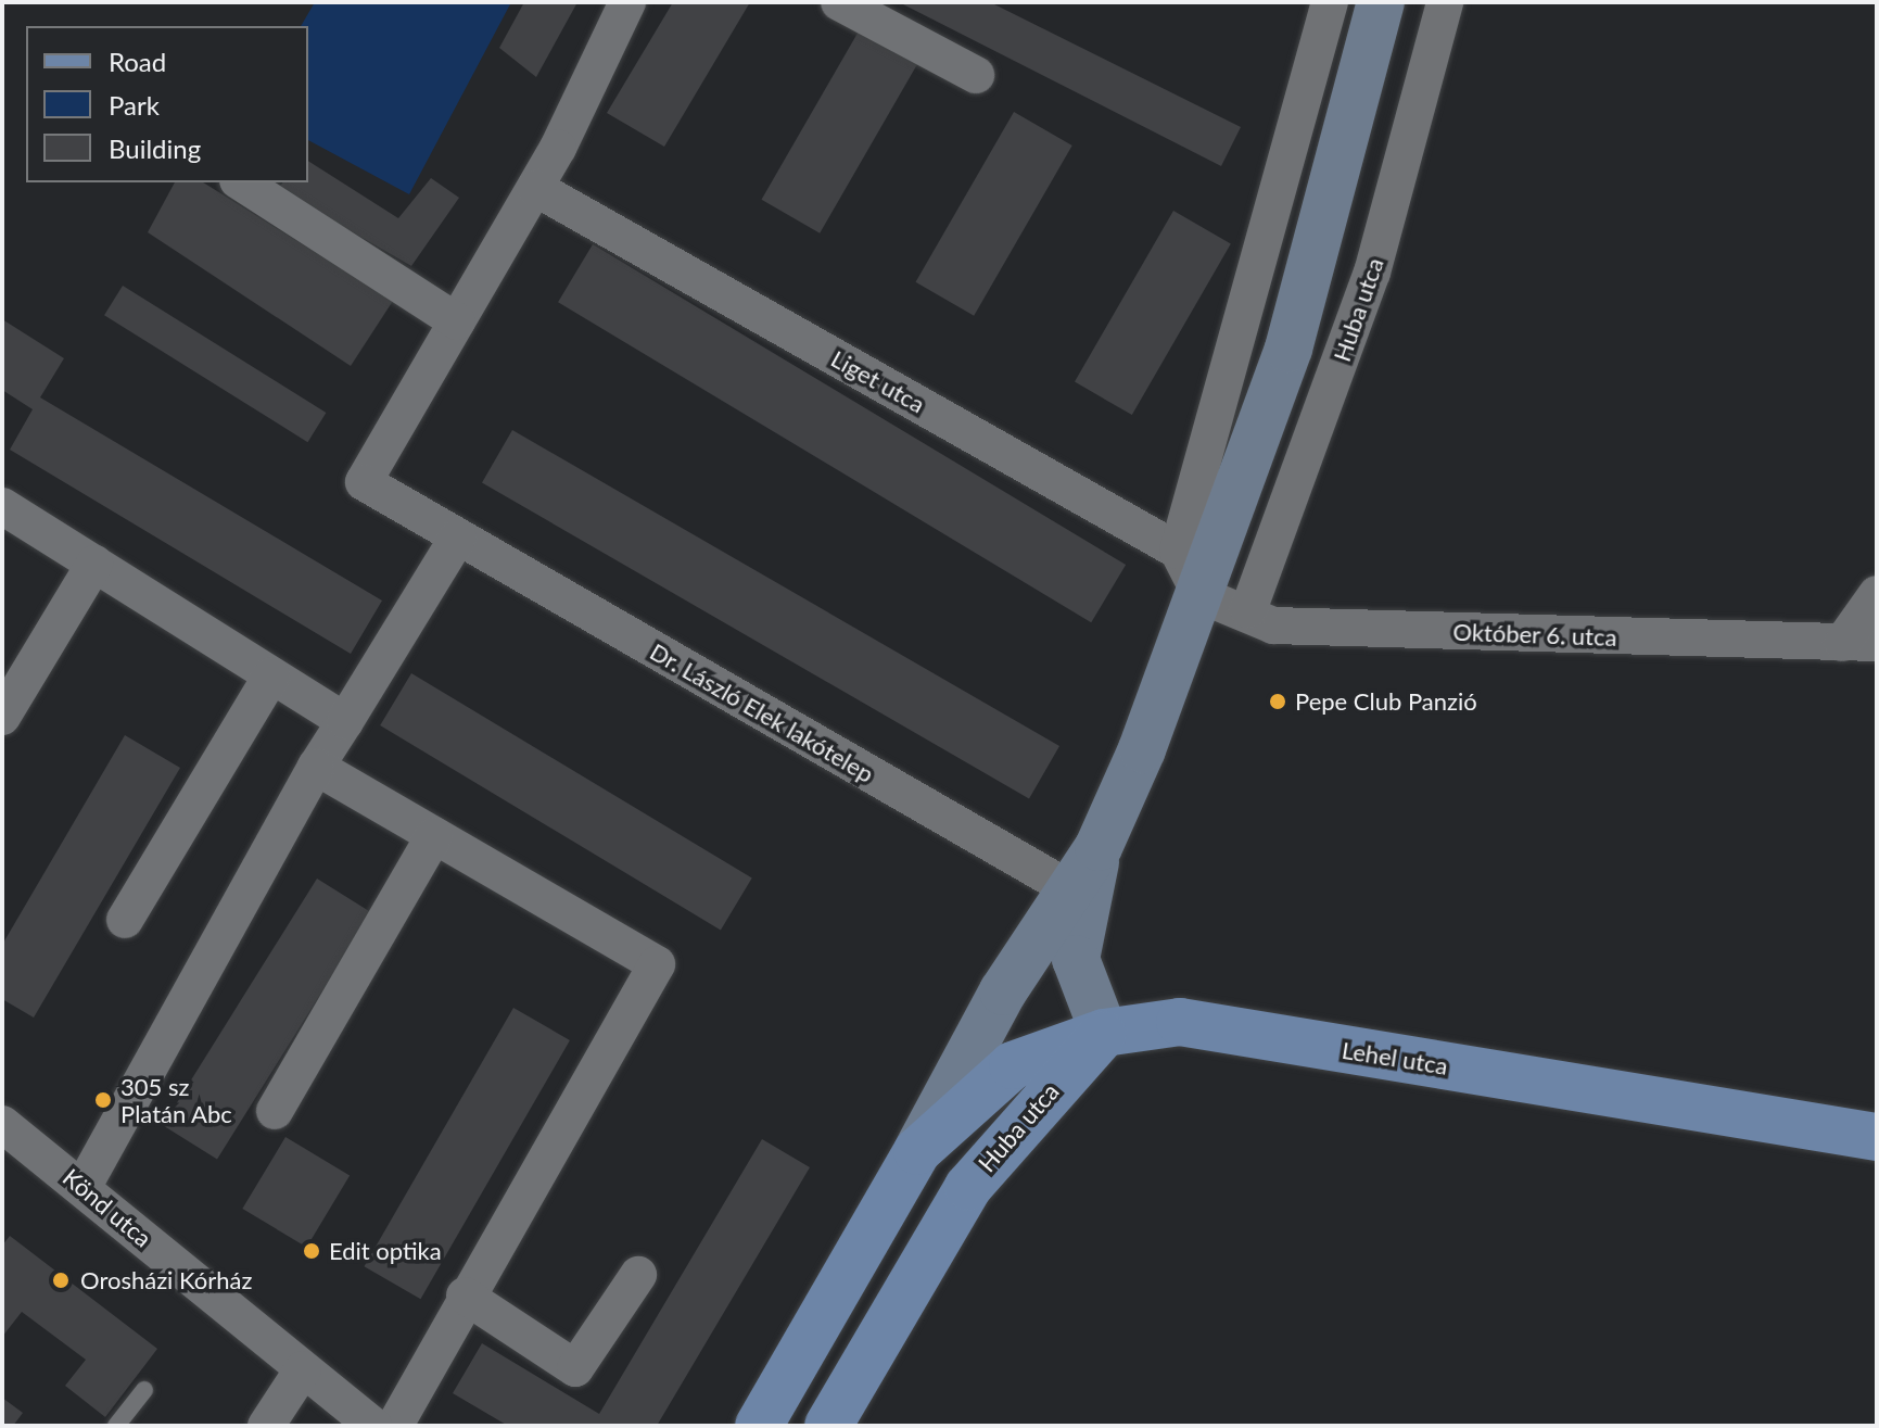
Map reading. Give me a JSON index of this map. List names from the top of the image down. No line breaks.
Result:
{"streets":{"main road":["Huba utca","Lehel utca"],"street":["Liget utca","Október 6. utca","Dr. László Elek lakótelep","Könd utca"]},"crossings":[["Huba utca","Október 6. utca"],["Huba utca","Dr. László Elek lakótelep"],["Huba utca","Lehel utca"]],"places":["Pepe Club Panzió","305 sz Platán Abc","Edit optika","Orosházi Kórház"],"legend":["Road","Park","Building"]}
